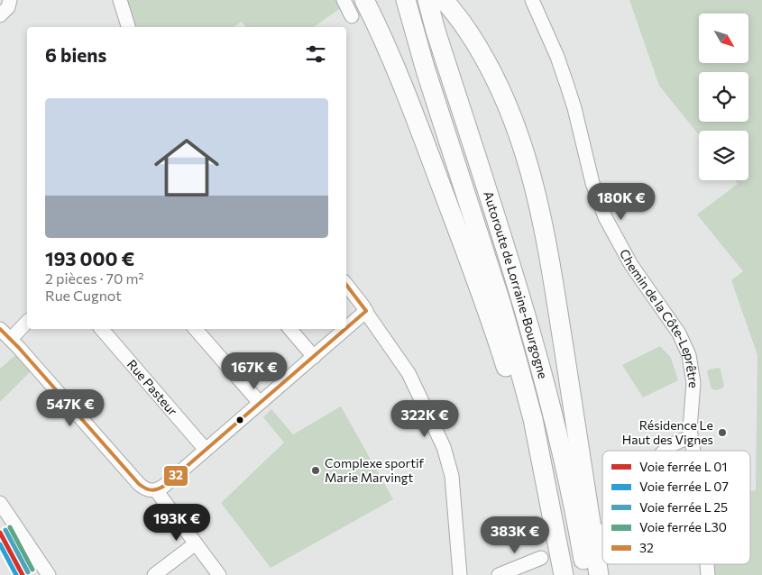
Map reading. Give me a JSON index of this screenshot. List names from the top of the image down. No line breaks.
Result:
{"streets":{"highway":["Autoroute de Lorraine-Bourgogne"],"street":["Chemin de la Côte-Leprêtre","Rue Pasteur"]},"places":["Résidence Le Haut des Vignes","Complexe sportif Marie Marvingt"],"lines":["transit line 32","rail line L30"],"legend":["Voie ferrée L 01","Voie ferrée L 07","Voie ferrée L 25","Voie ferrée L30","32"],"north":"bottom right","page":{"heading":"6 biens","list":[{"name":"193 000 €","note":"2 pièces · 70 m² · Rue Cugnot"}],"price":["180K €","167K €","547K €","322K €","193K €","383K €"]}}
